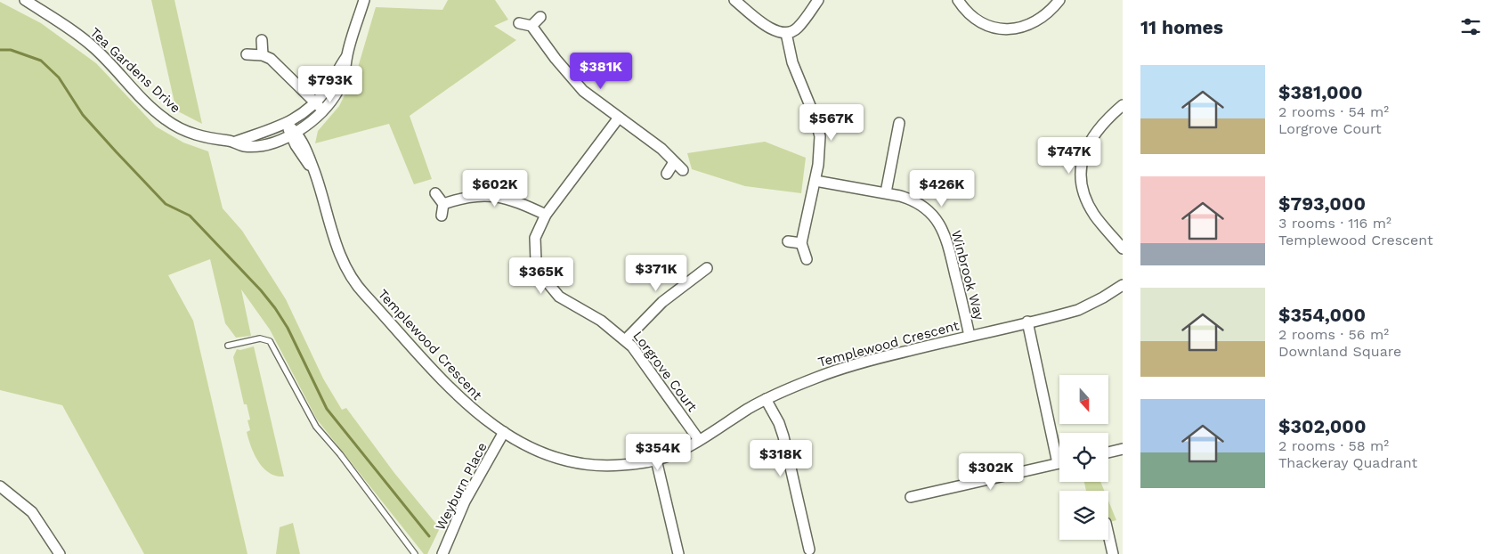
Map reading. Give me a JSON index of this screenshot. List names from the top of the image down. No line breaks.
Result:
{"streets":{"street":["Tea Gardens Drive","Winbrook Way","Templewood Crescent","Lorgrove Court","Weyburn Place"]},"crossings":[["Tea Gardens Drive","Templewood Crescent"],["Winbrook Way","Templewood Crescent"],["Templewood Crescent","Lorgrove Court"],["Templewood Crescent","Weyburn Place"]],"north":"bottom","page":{"heading":"11 homes","price":["$381K","$793K","$567K","$747K","$602K","$426K","$371K","$365K","$354K","$318K","$302K"],"list":[{"name":"$381,000","note":"2 rooms · 54 m² · Lorgrove Court"},{"name":"$793,000","note":"3 rooms · 116 m² · Templewood Crescent"},{"name":"$354,000","note":"2 rooms · 56 m² · Downland Square"},{"name":"$302,000","note":"2 rooms · 58 m² · Thackeray Quadrant"}]}}
